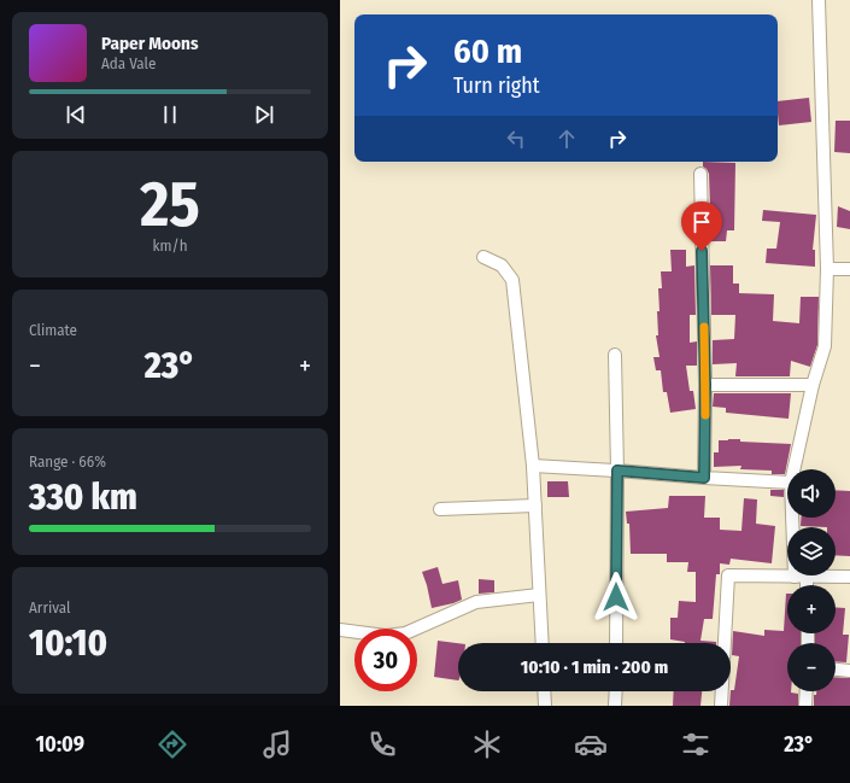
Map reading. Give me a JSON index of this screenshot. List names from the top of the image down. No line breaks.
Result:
{"page":{"turn":["60 m","Turn right"],"song":["Paper Moons","Ada Vale"],"tile":[["25","km/h"],"Climate",["Range · 66%","330 km"],["Arrival","10:10"]],"heat":["−","23°","+"],"map_buttons":["+","−"],"limit":"30","trip":"10:10 · 1 min · 200 m","tabs":["10:09","23°"]}}
